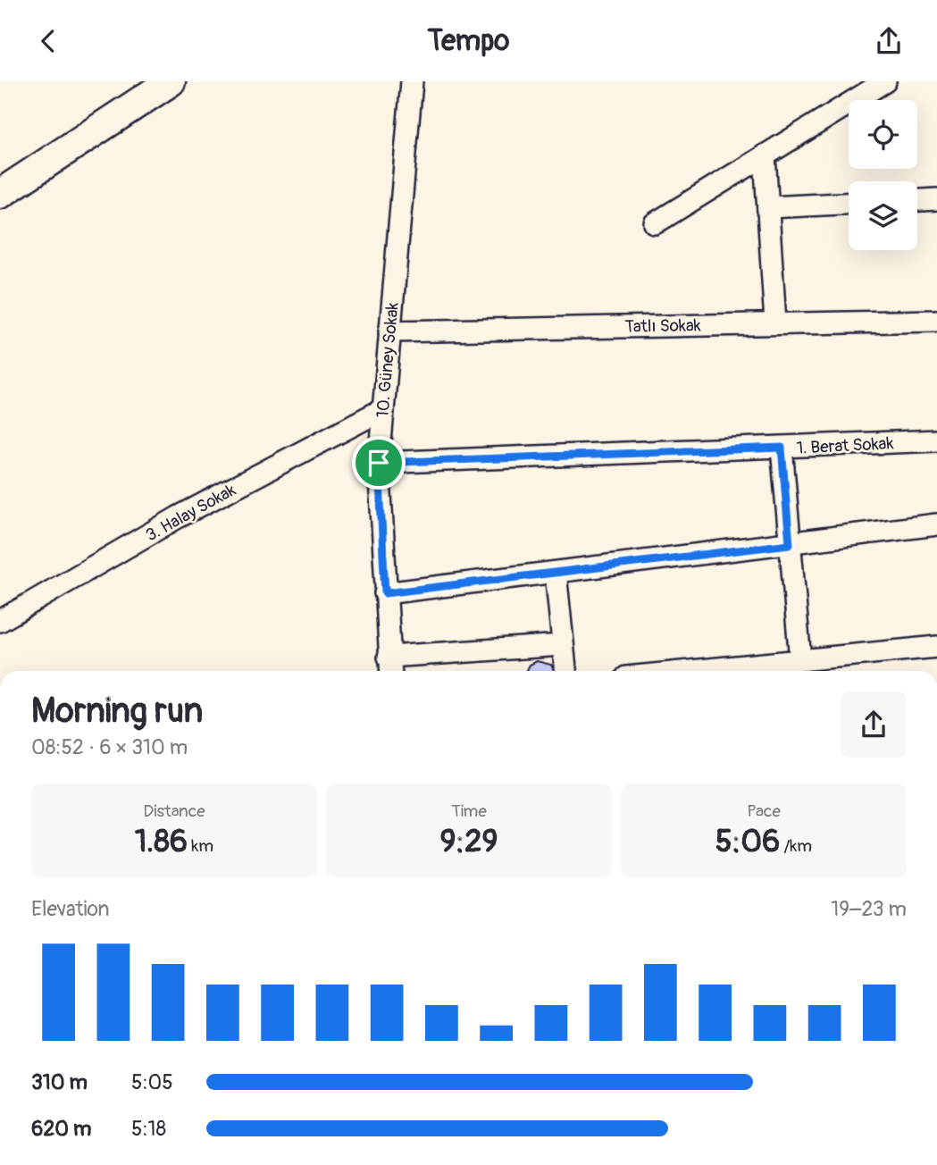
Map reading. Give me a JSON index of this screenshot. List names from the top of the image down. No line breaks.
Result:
{"streets":{"street":["Tatlı Sokak","10. Güney Sokak","1. Berat Sokak","3. Halay Sokak"]},"crossings":[["Tatlı Sokak","10. Güney Sokak"],["10. Güney Sokak","1. Berat Sokak"],["10. Güney Sokak","3. Halay Sokak"]],"page":{"header":"Tempo","heading":["Morning run","08:52 · 6 × 310 m"],"stats":[["Distance","1.86 km"],["Time","9:29"],["Pace","5:06 /km"]],"chart":["Elevation","19–23 m"],"list":[{"name":"310 m","note":"5:05"},{"name":"620 m","note":"5:18"}]}}
